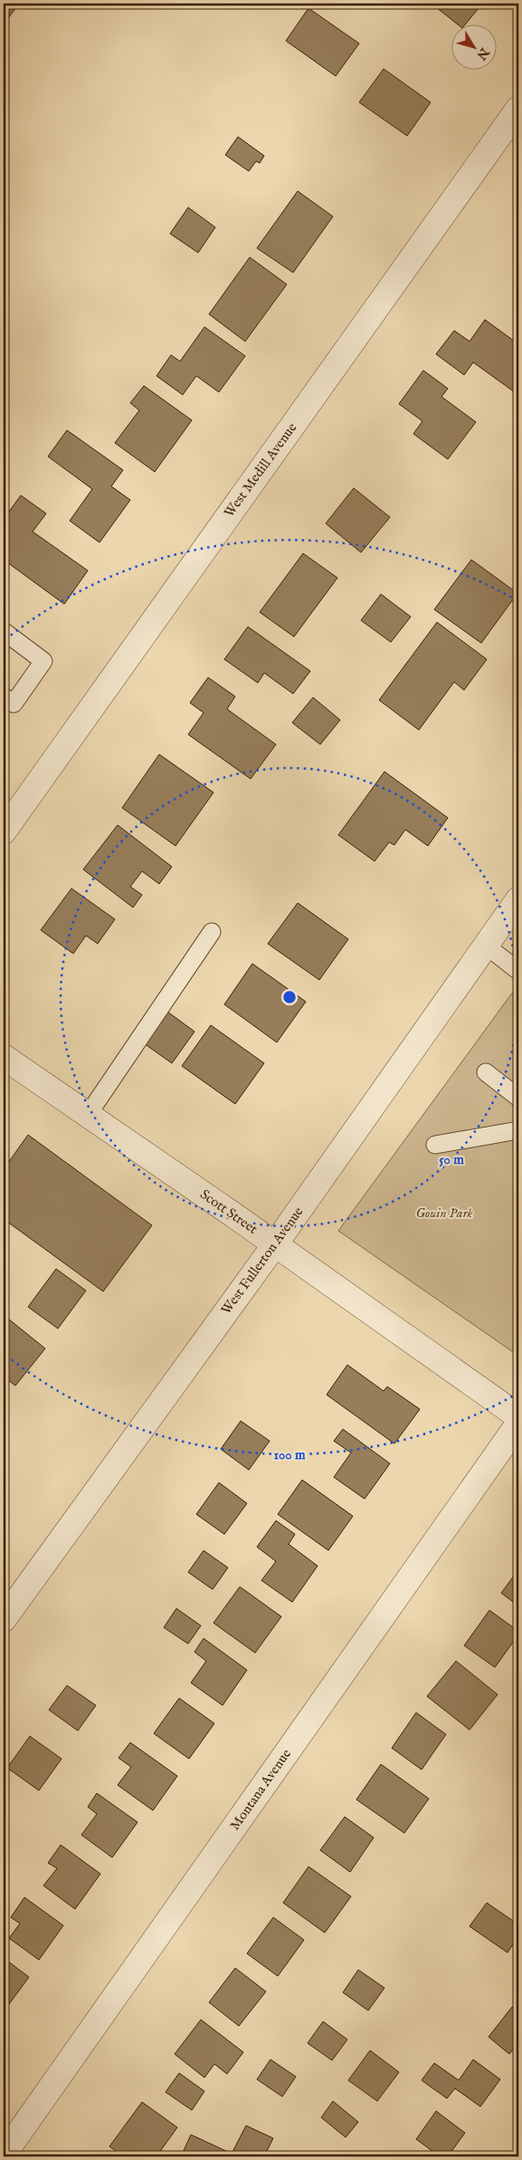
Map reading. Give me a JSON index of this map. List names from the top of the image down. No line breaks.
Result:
{"streets":{"street":["West Medill Avenue","Scott Street","West Fullerton Avenue","Montana Avenue"]},"crossings":[["Scott Street","West Fullerton Avenue"]],"parks":["Gouin Park"],"north":"bottom right","rings":["50 m","100 m"]}
